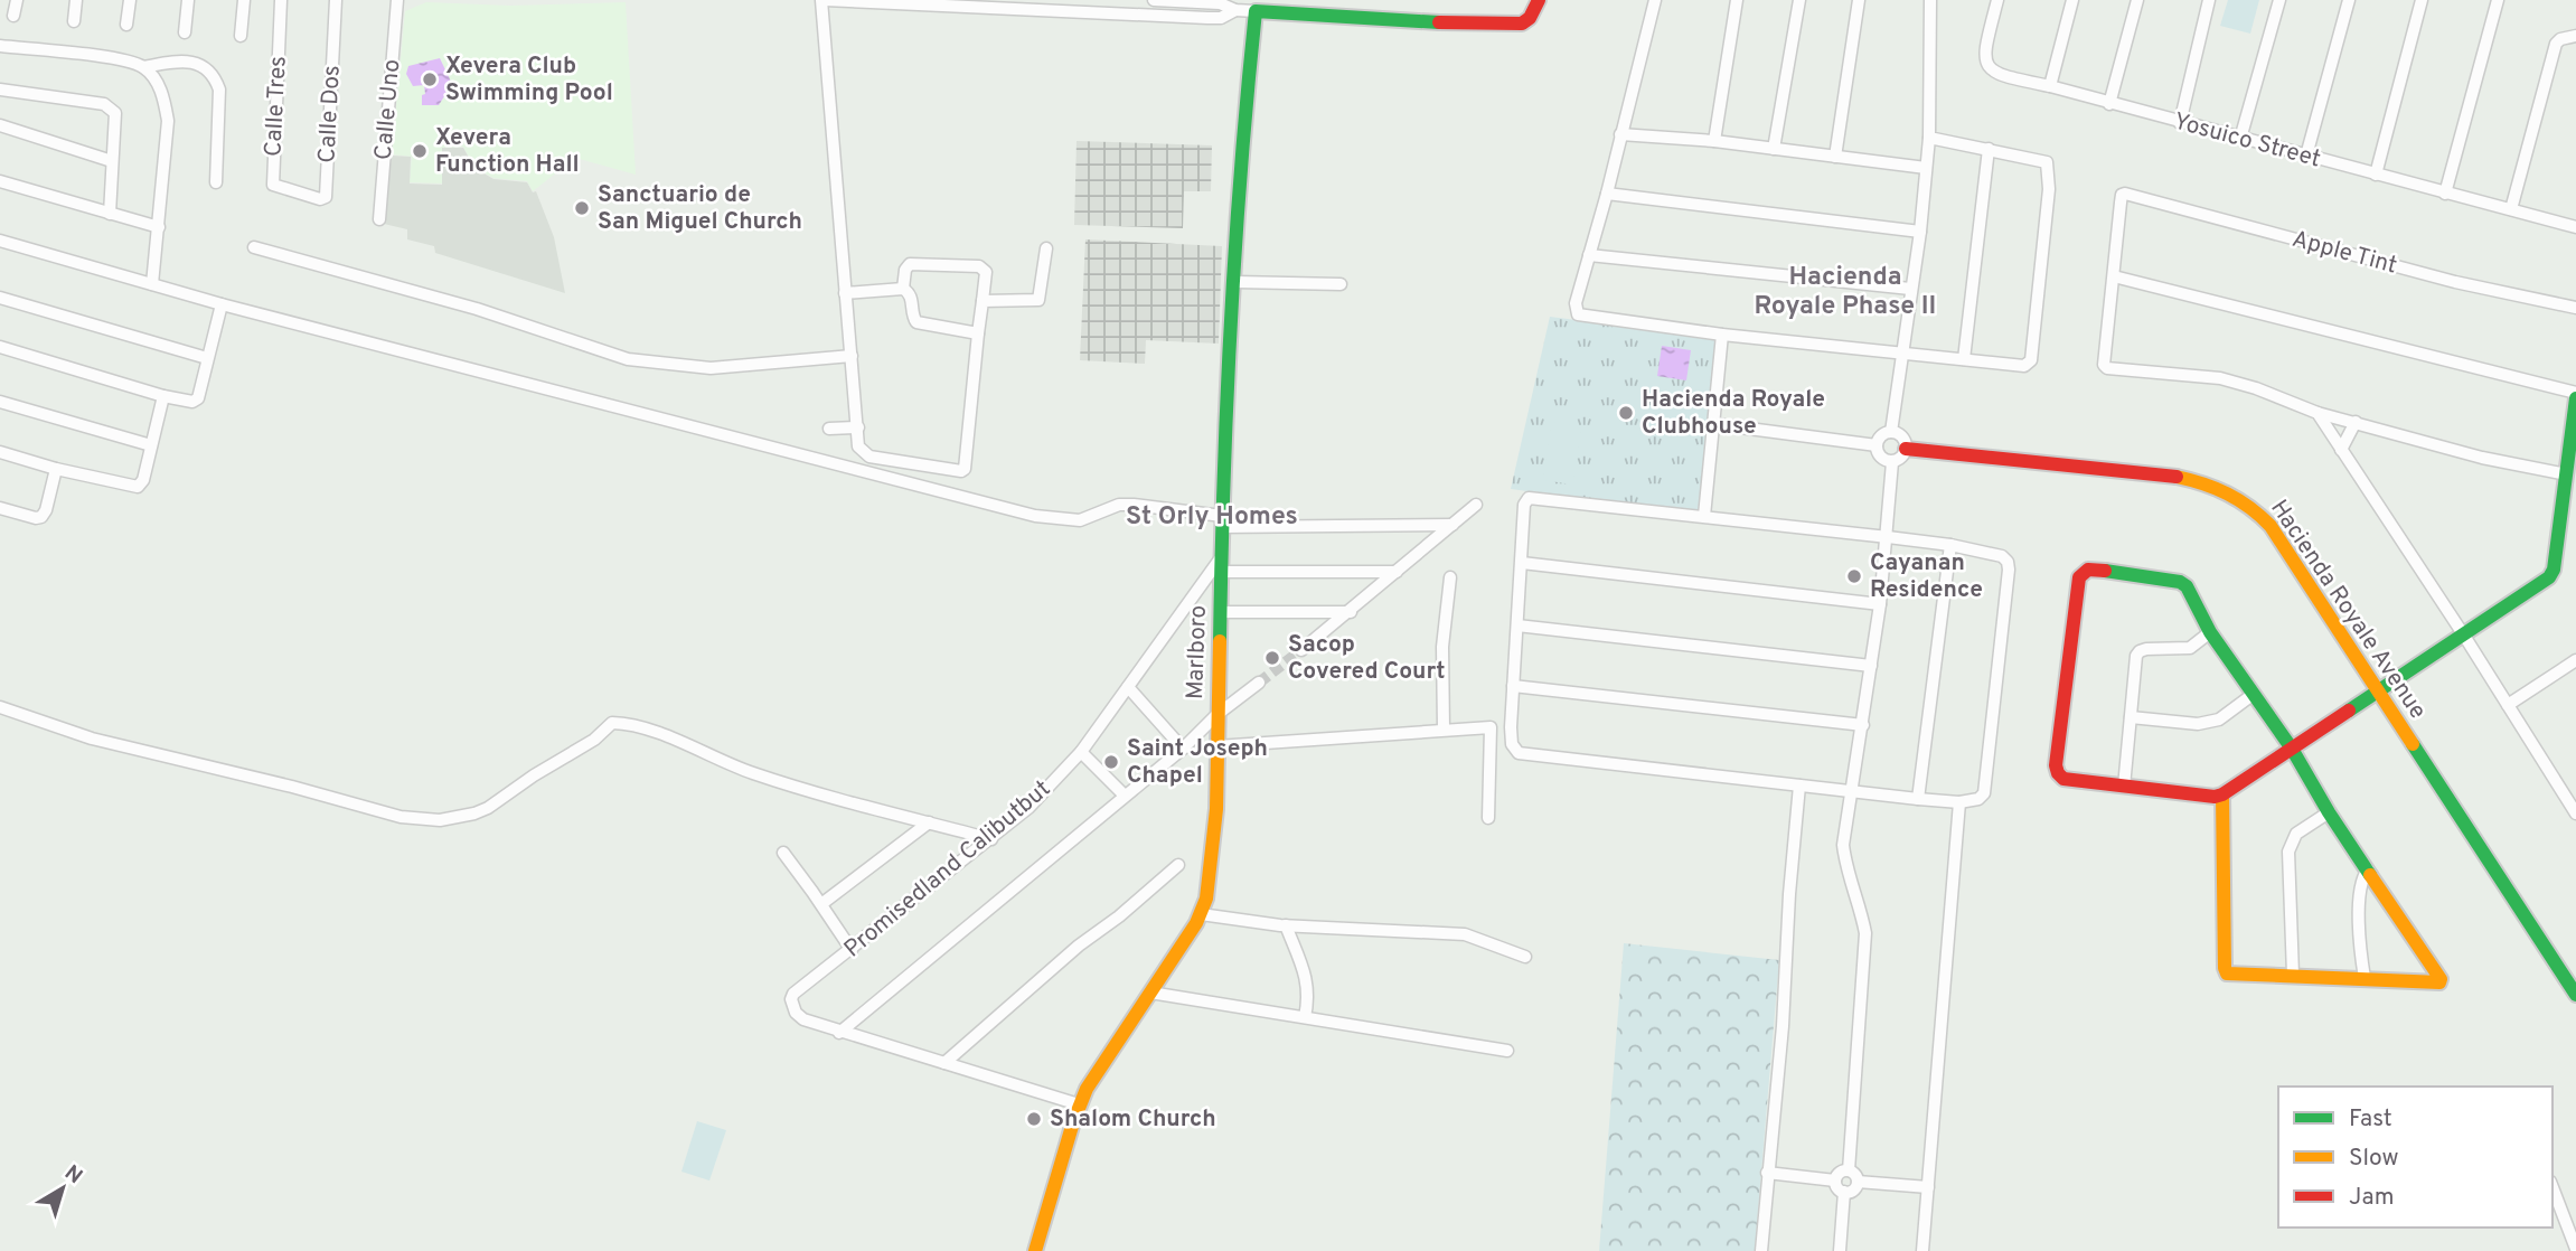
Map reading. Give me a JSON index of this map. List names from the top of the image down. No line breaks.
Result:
{"streets":{"street":["Calle Tres","Calle Uno","Calle Dos","Yosuico Street","Apple Tint","Hacienda Royale Avenue","Marlboro","Promisedland Calibutbut"]},"crossings":[["Calle Tres","Calle Dos"],["Marlboro","Promisedland Calibutbut"]],"districts":["Hacienda Royale Phase II","St Orly Homes"],"places":["Xevera Club Swimming Pool","Xevera Function Hall","Sanctuario de San Miguel Church","Hacienda Royale Clubhouse","Cayanan Residence","Sacop Covered Court","Saint Joseph Chapel","Shalom Church"],"legend":["Fast","Slow","Jam"],"north":"top right"}
